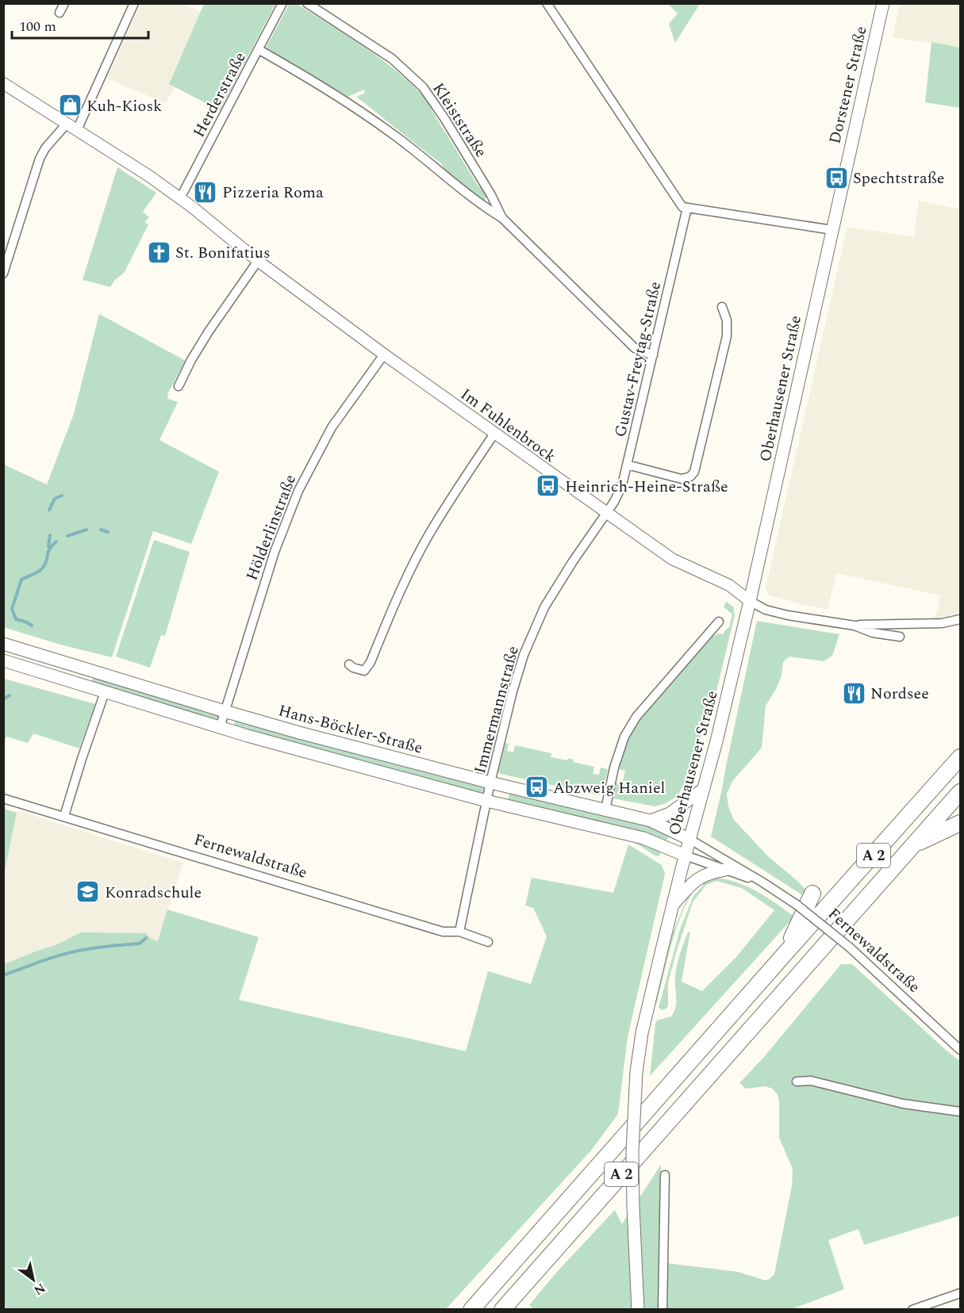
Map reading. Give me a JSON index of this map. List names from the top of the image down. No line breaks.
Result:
{"streets":{"highway":["A 2"],"main road":["Dorstener Straße","Oberhausener Straße","Hans-Böckler-Straße"],"street":["Herderstraße","Kleiststraße","Gustav-Freytag-Straße","Im Fuhlenbrock","Hölderlinstraße","Immermannstraße","Fernewaldstraße"]},"crossings":[["Dorstener Straße","Oberhausener Straße"],["Herderstraße","Kleiststraße"],["Herderstraße","Im Fuhlenbrock"],["Kleiststraße","Gustav-Freytag-Straße"],["Gustav-Freytag-Straße","Im Fuhlenbrock"],["Gustav-Freytag-Straße","Immermannstraße"],["Oberhausener Straße","Im Fuhlenbrock"],["Oberhausener Straße","Hans-Böckler-Straße"],["Oberhausener Straße","Fernewaldstraße"],["Im Fuhlenbrock","Hölderlinstraße"],["Im Fuhlenbrock","Immermannstraße"],["Hölderlinstraße","Hans-Böckler-Straße"],["Immermannstraße","Hans-Böckler-Straße"],["Immermannstraße","Fernewaldstraße"],["Hans-Böckler-Straße","Fernewaldstraße"]],"places":{"shop":["Kuh-Kiosk"],"bus stop":["Spechtstraße","Heinrich-Heine-Straße","Abzweig Haniel"],"restaurant":["Pizzeria Roma","Nordsee"],"church":["St. Bonifatius"],"school or university":["Konradschule"]},"scale_bar":"100 m","north":"bottom right"}
